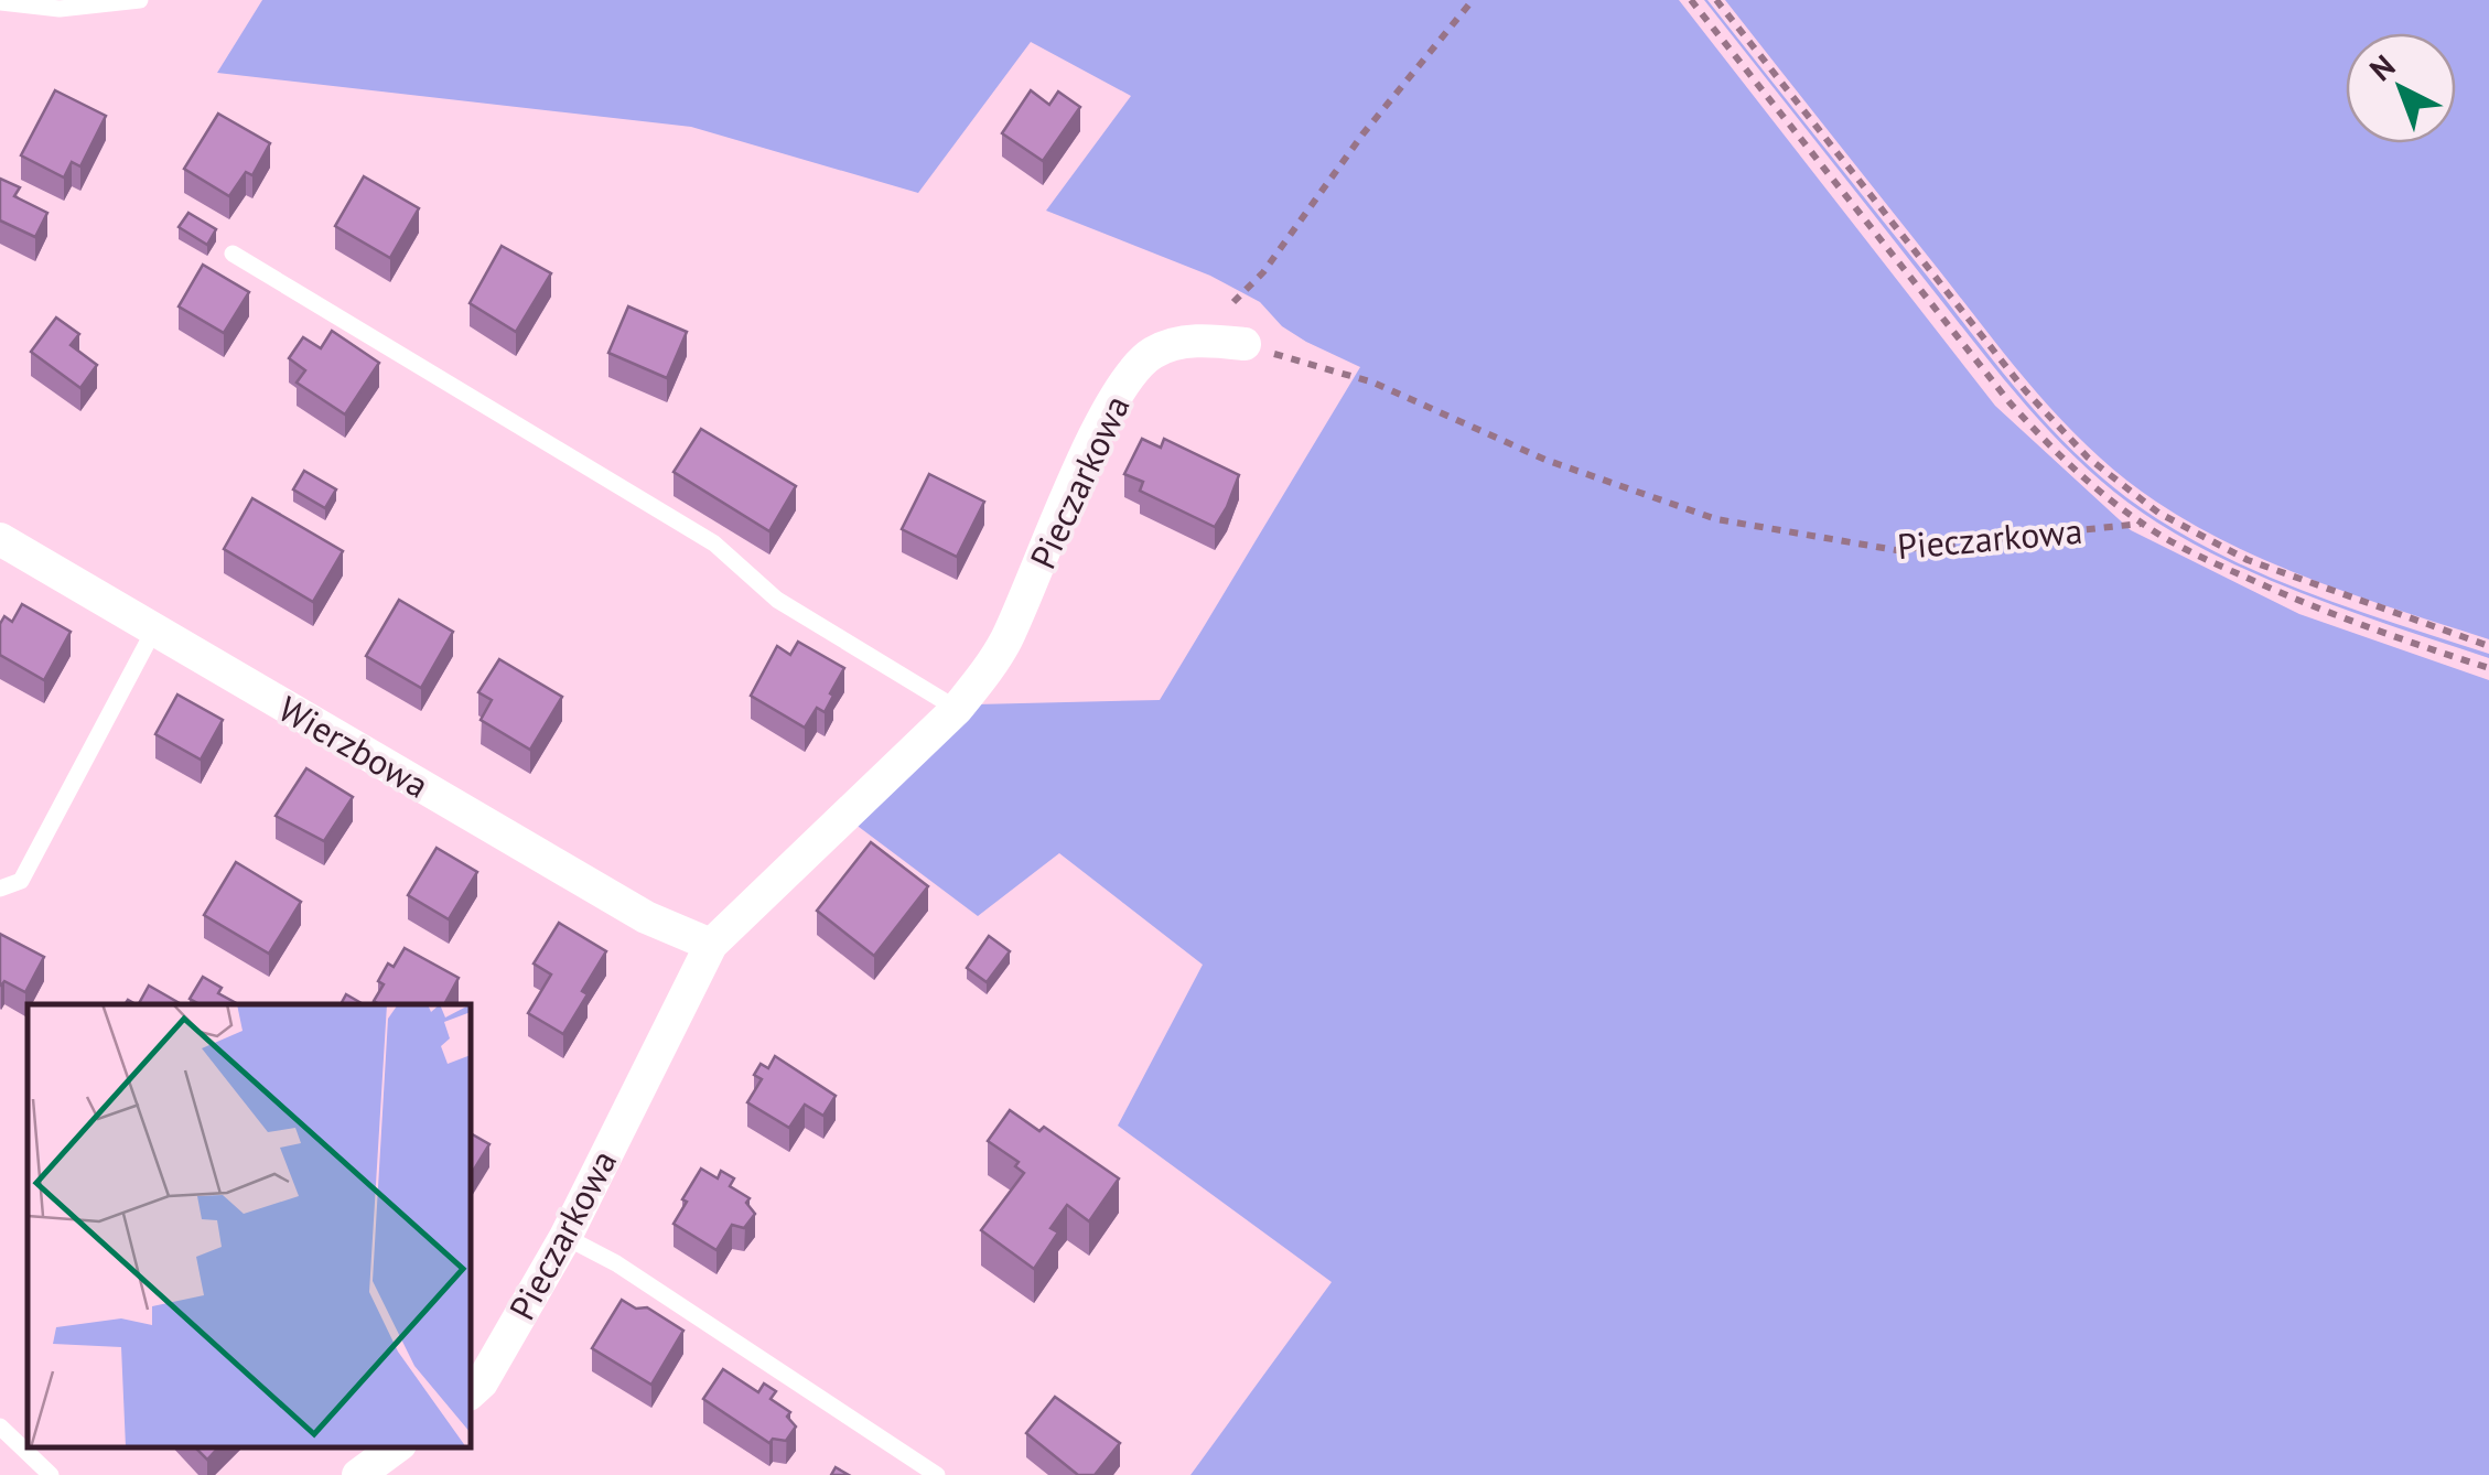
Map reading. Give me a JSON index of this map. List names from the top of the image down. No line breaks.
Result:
{"streets":{"street":["Pieczarkowa","Wierzbowa"]},"crossings":[["Pieczarkowa","Wierzbowa"]],"north":"top left"}
